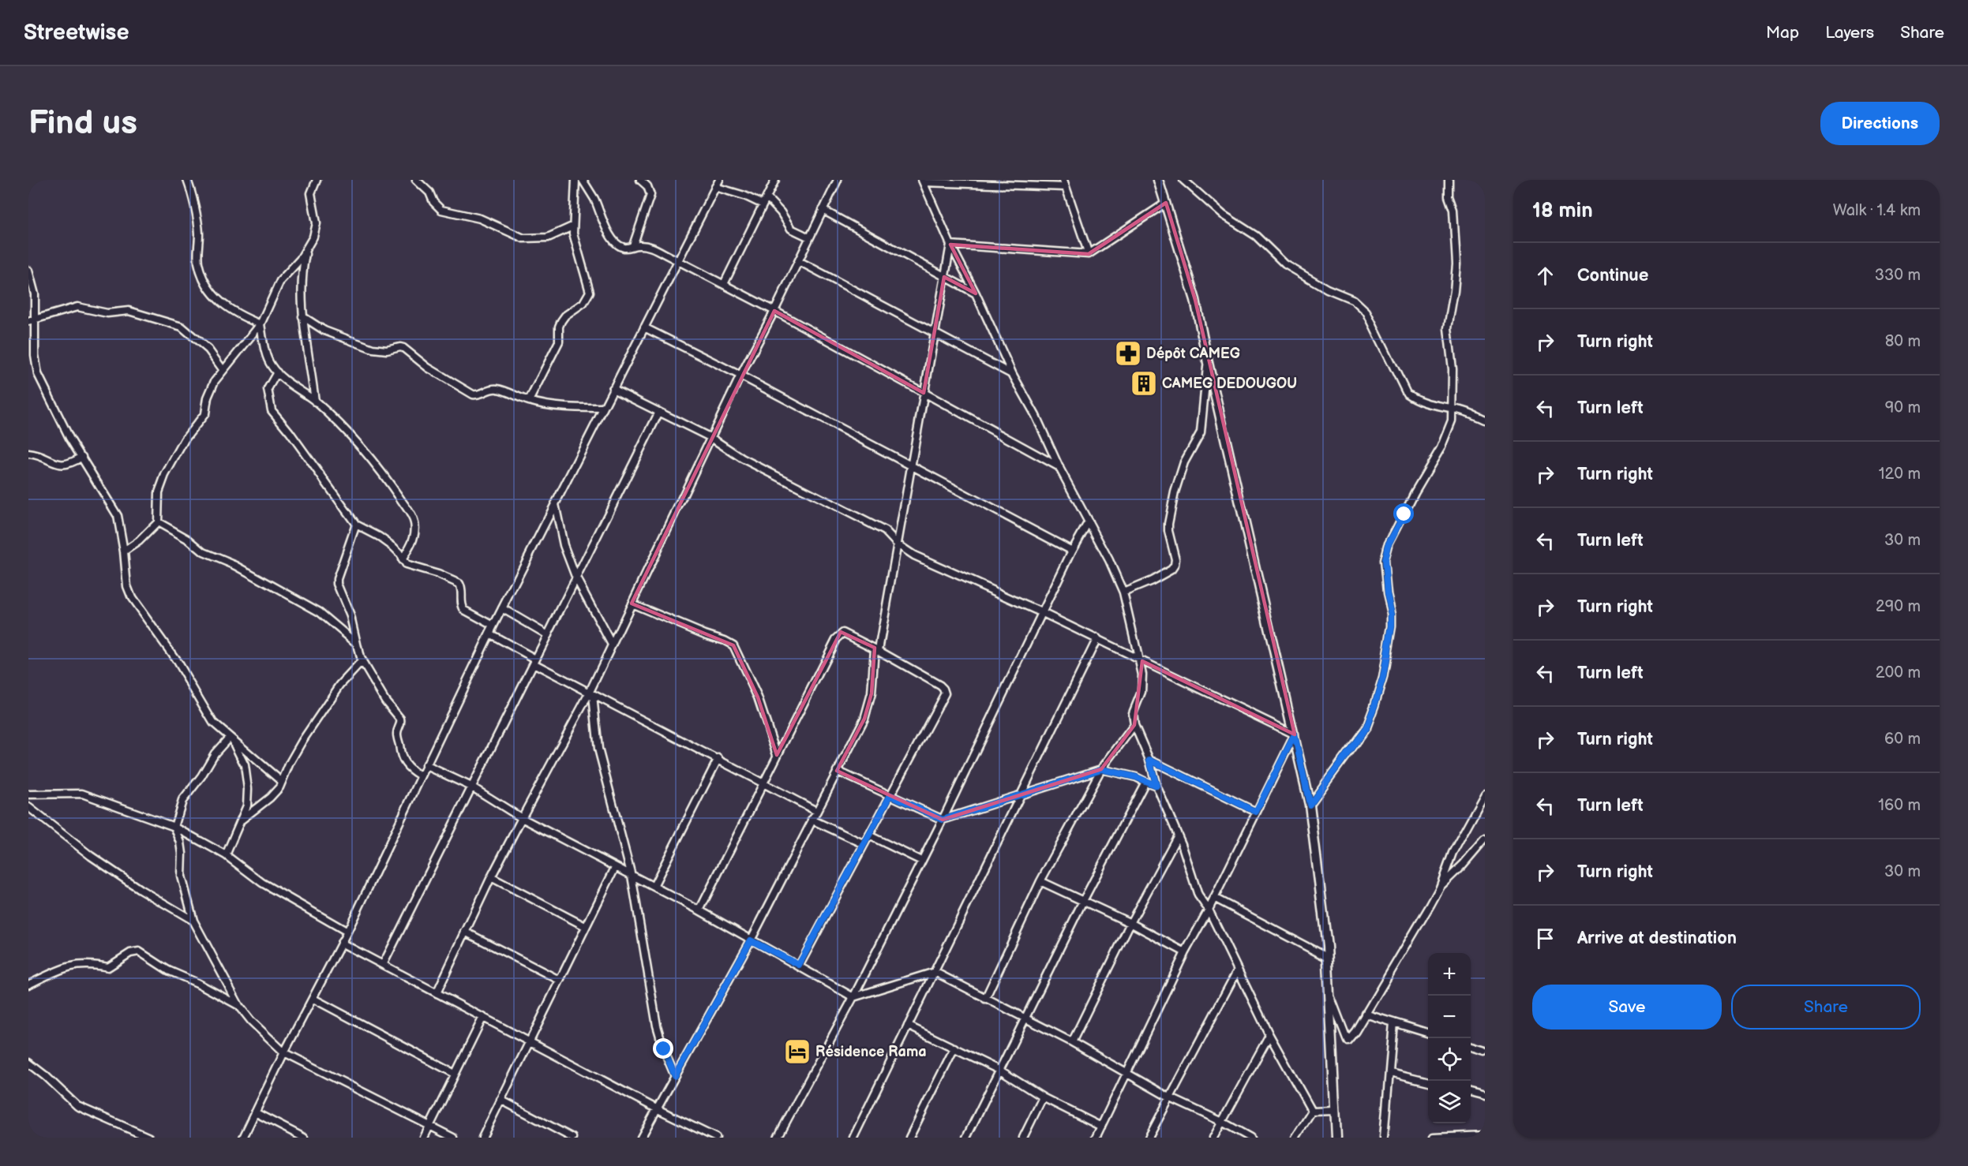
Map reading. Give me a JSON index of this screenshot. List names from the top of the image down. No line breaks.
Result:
{"places":{"pharmacy":["Dépôt CAMEG"],"building":["CAMEG DEDOUGOU"],"hotel":["Résidence Rama"]},"page":{"header":"Streetwise","nav":["Map","Layers","Share"],"buttons":["Directions",["Save","Share"]],"title":"Find us","heading":["18 min","Walk · 1.4 km"],"list":[["Continue","330 m"],["Turn right","80 m"],["Turn left","90 m"],["Turn right","120 m"],["Turn left","30 m"],["Turn right","290 m"],["Turn left","200 m"],["Turn right","60 m"],["Turn left","160 m"],["Turn right","30 m"],"Arrive at destination"],"map_buttons":["+","−"]}}
